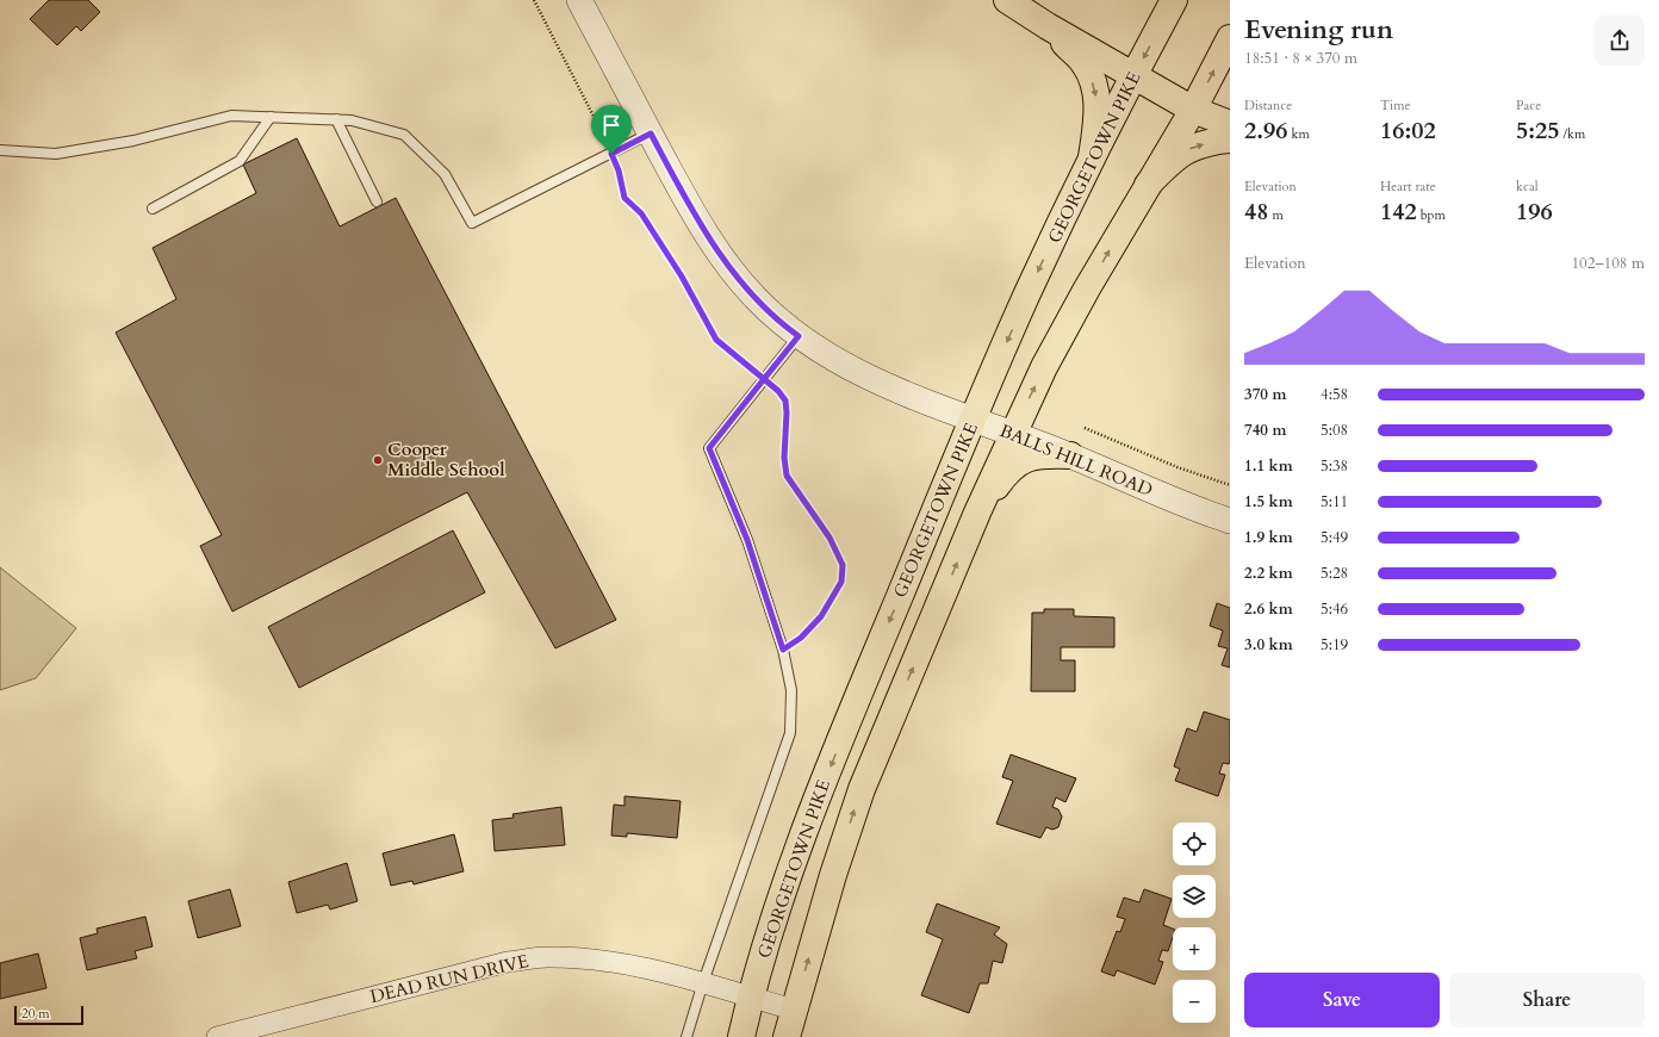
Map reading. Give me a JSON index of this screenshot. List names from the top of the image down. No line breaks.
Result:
{"streets":{"main road":["GEORGETOWN PIKE"],"street":["BALLS HILL ROAD","DEAD RUN DRIVE"]},"crossings":[["GEORGETOWN PIKE","BALLS HILL ROAD"],["GEORGETOWN PIKE","DEAD RUN DRIVE"]],"places":["Cooper Middle School"],"scale_bar":"20 m","page":{"heading":["Evening run","18:51 · 8 × 370 m"],"stats":[["Distance","2.96 km"],["Time","16:02"],["Pace","5:25 /km"],["Elevation","48 m"],["Heart rate","142 bpm"],["kcal","196"]],"chart":["Elevation","102–108 m"],"list":[{"name":"370 m","note":"4:58"},{"name":"740 m","note":"5:08"},{"name":"1.1 km","note":"5:38"},{"name":"1.5 km","note":"5:11"},{"name":"1.9 km","note":"5:49"},{"name":"2.2 km","note":"5:28"},{"name":"2.6 km","note":"5:46"},{"name":"3.0 km","note":"5:19"}],"map_buttons":["+","−"],"buttons":["Save","Share"],"scale":"20 m"}}
